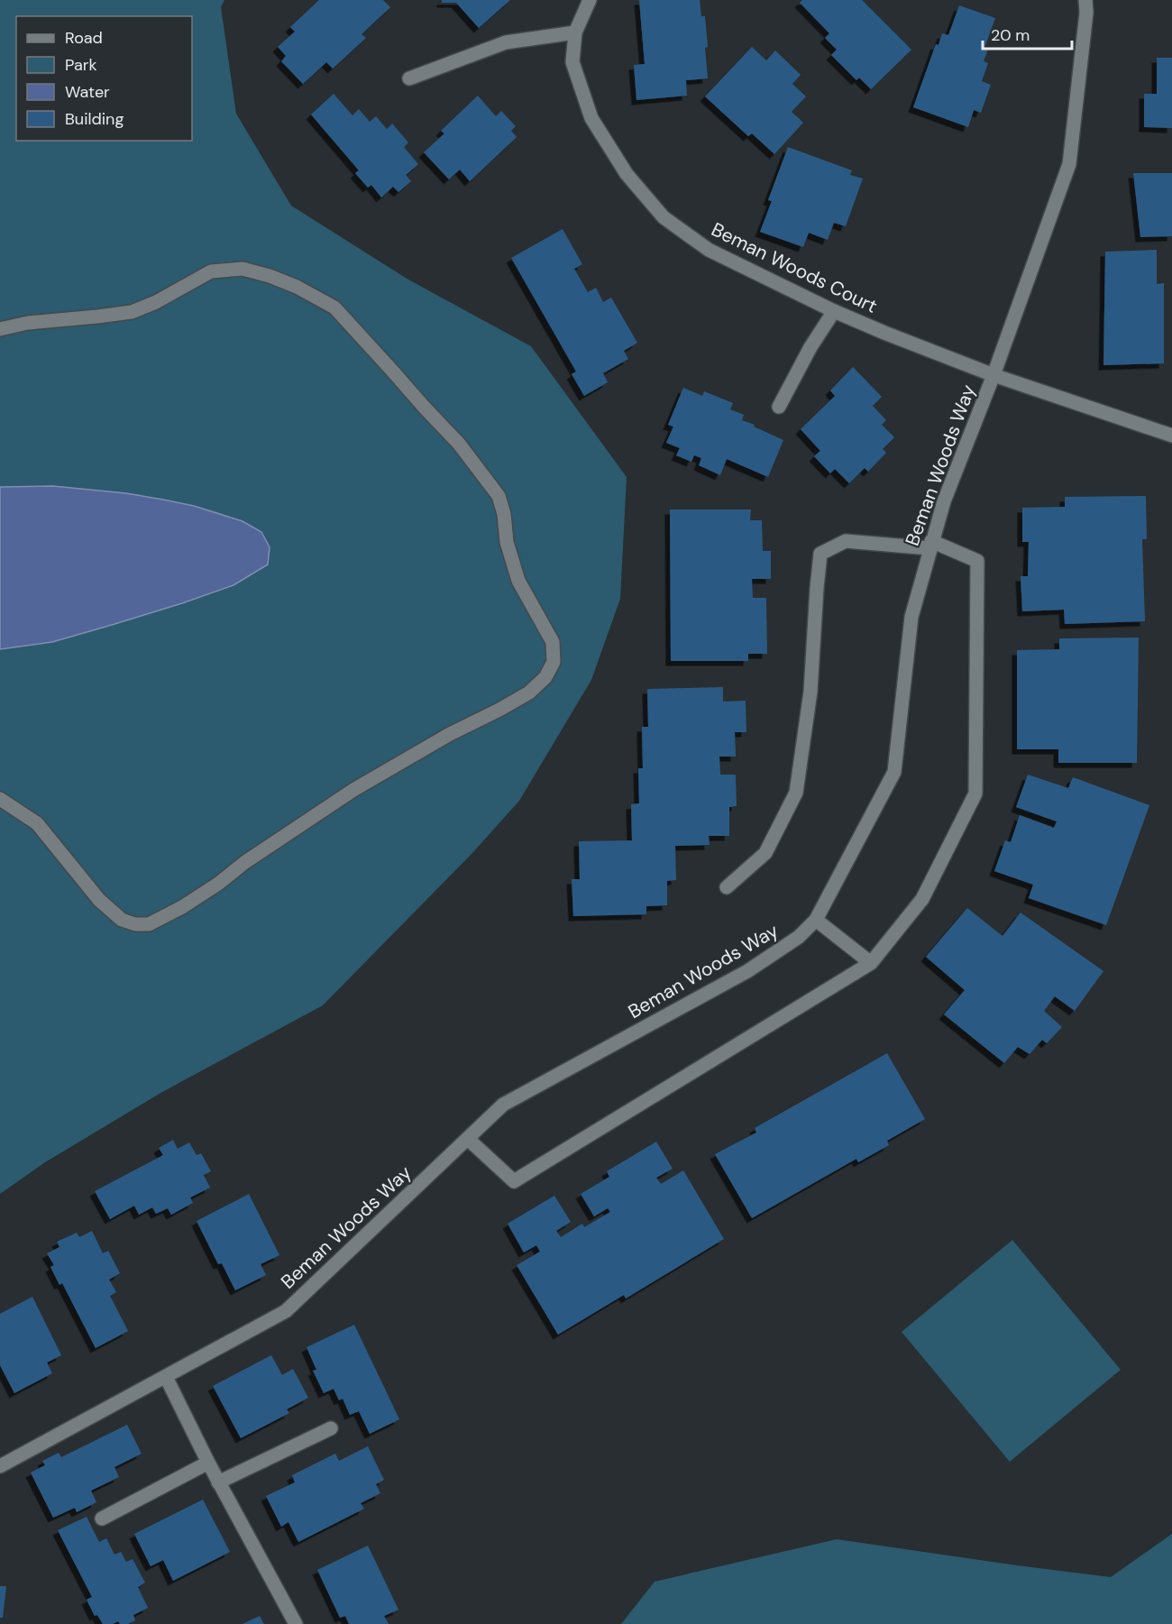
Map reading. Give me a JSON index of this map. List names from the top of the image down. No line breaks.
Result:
{"streets":{"street":["Beman Woods Court","Beman Woods Way"]},"crossings":[["Beman Woods Court","Beman Woods Way"]],"legend":["Road","Park","Water","Building"],"scale_bar":"20 m"}
